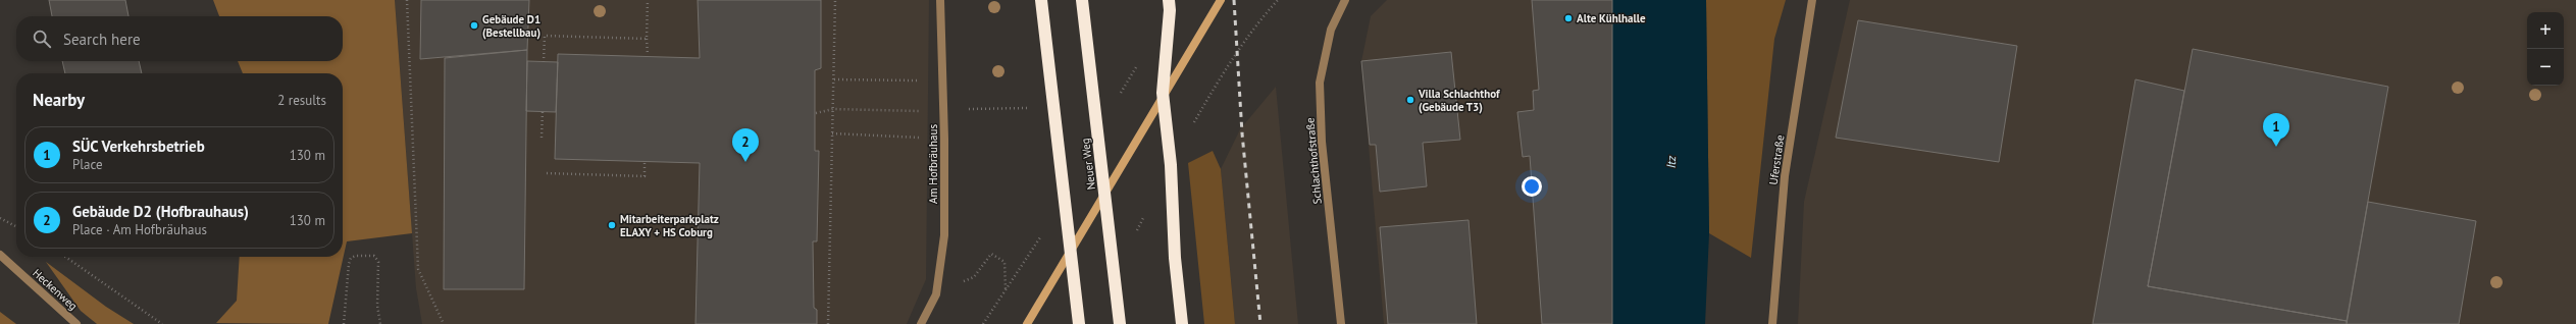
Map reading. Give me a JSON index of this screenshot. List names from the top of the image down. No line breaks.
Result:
{"streets":{"highway":["Neuer Weg"],"street":["Uferstraße","Schlachthofstraße","Am Hofbräuhaus","Heckenweg"]},"water":["Itz"],"places":["Alte Kühlhalle","Gebäude D1 (Bestellbau)","Villa Schlachthof (Gebäude T3)","Mitarbeiterparkplatz ELAXY + HS Coburg"],"page":{"map_buttons":["+","−"],"search":"Search here","heading":["Nearby","2 results"],"pins":["1","2"],"list":[{"mark":"1","name":"SÜC Verkehrsbetrieb","note":"Place","value":"130 m"},{"mark":"2","name":"Gebäude D2 (Hofbrauhaus)","note":"Place · Am Hofbräuhaus","value":"130 m"}]}}
